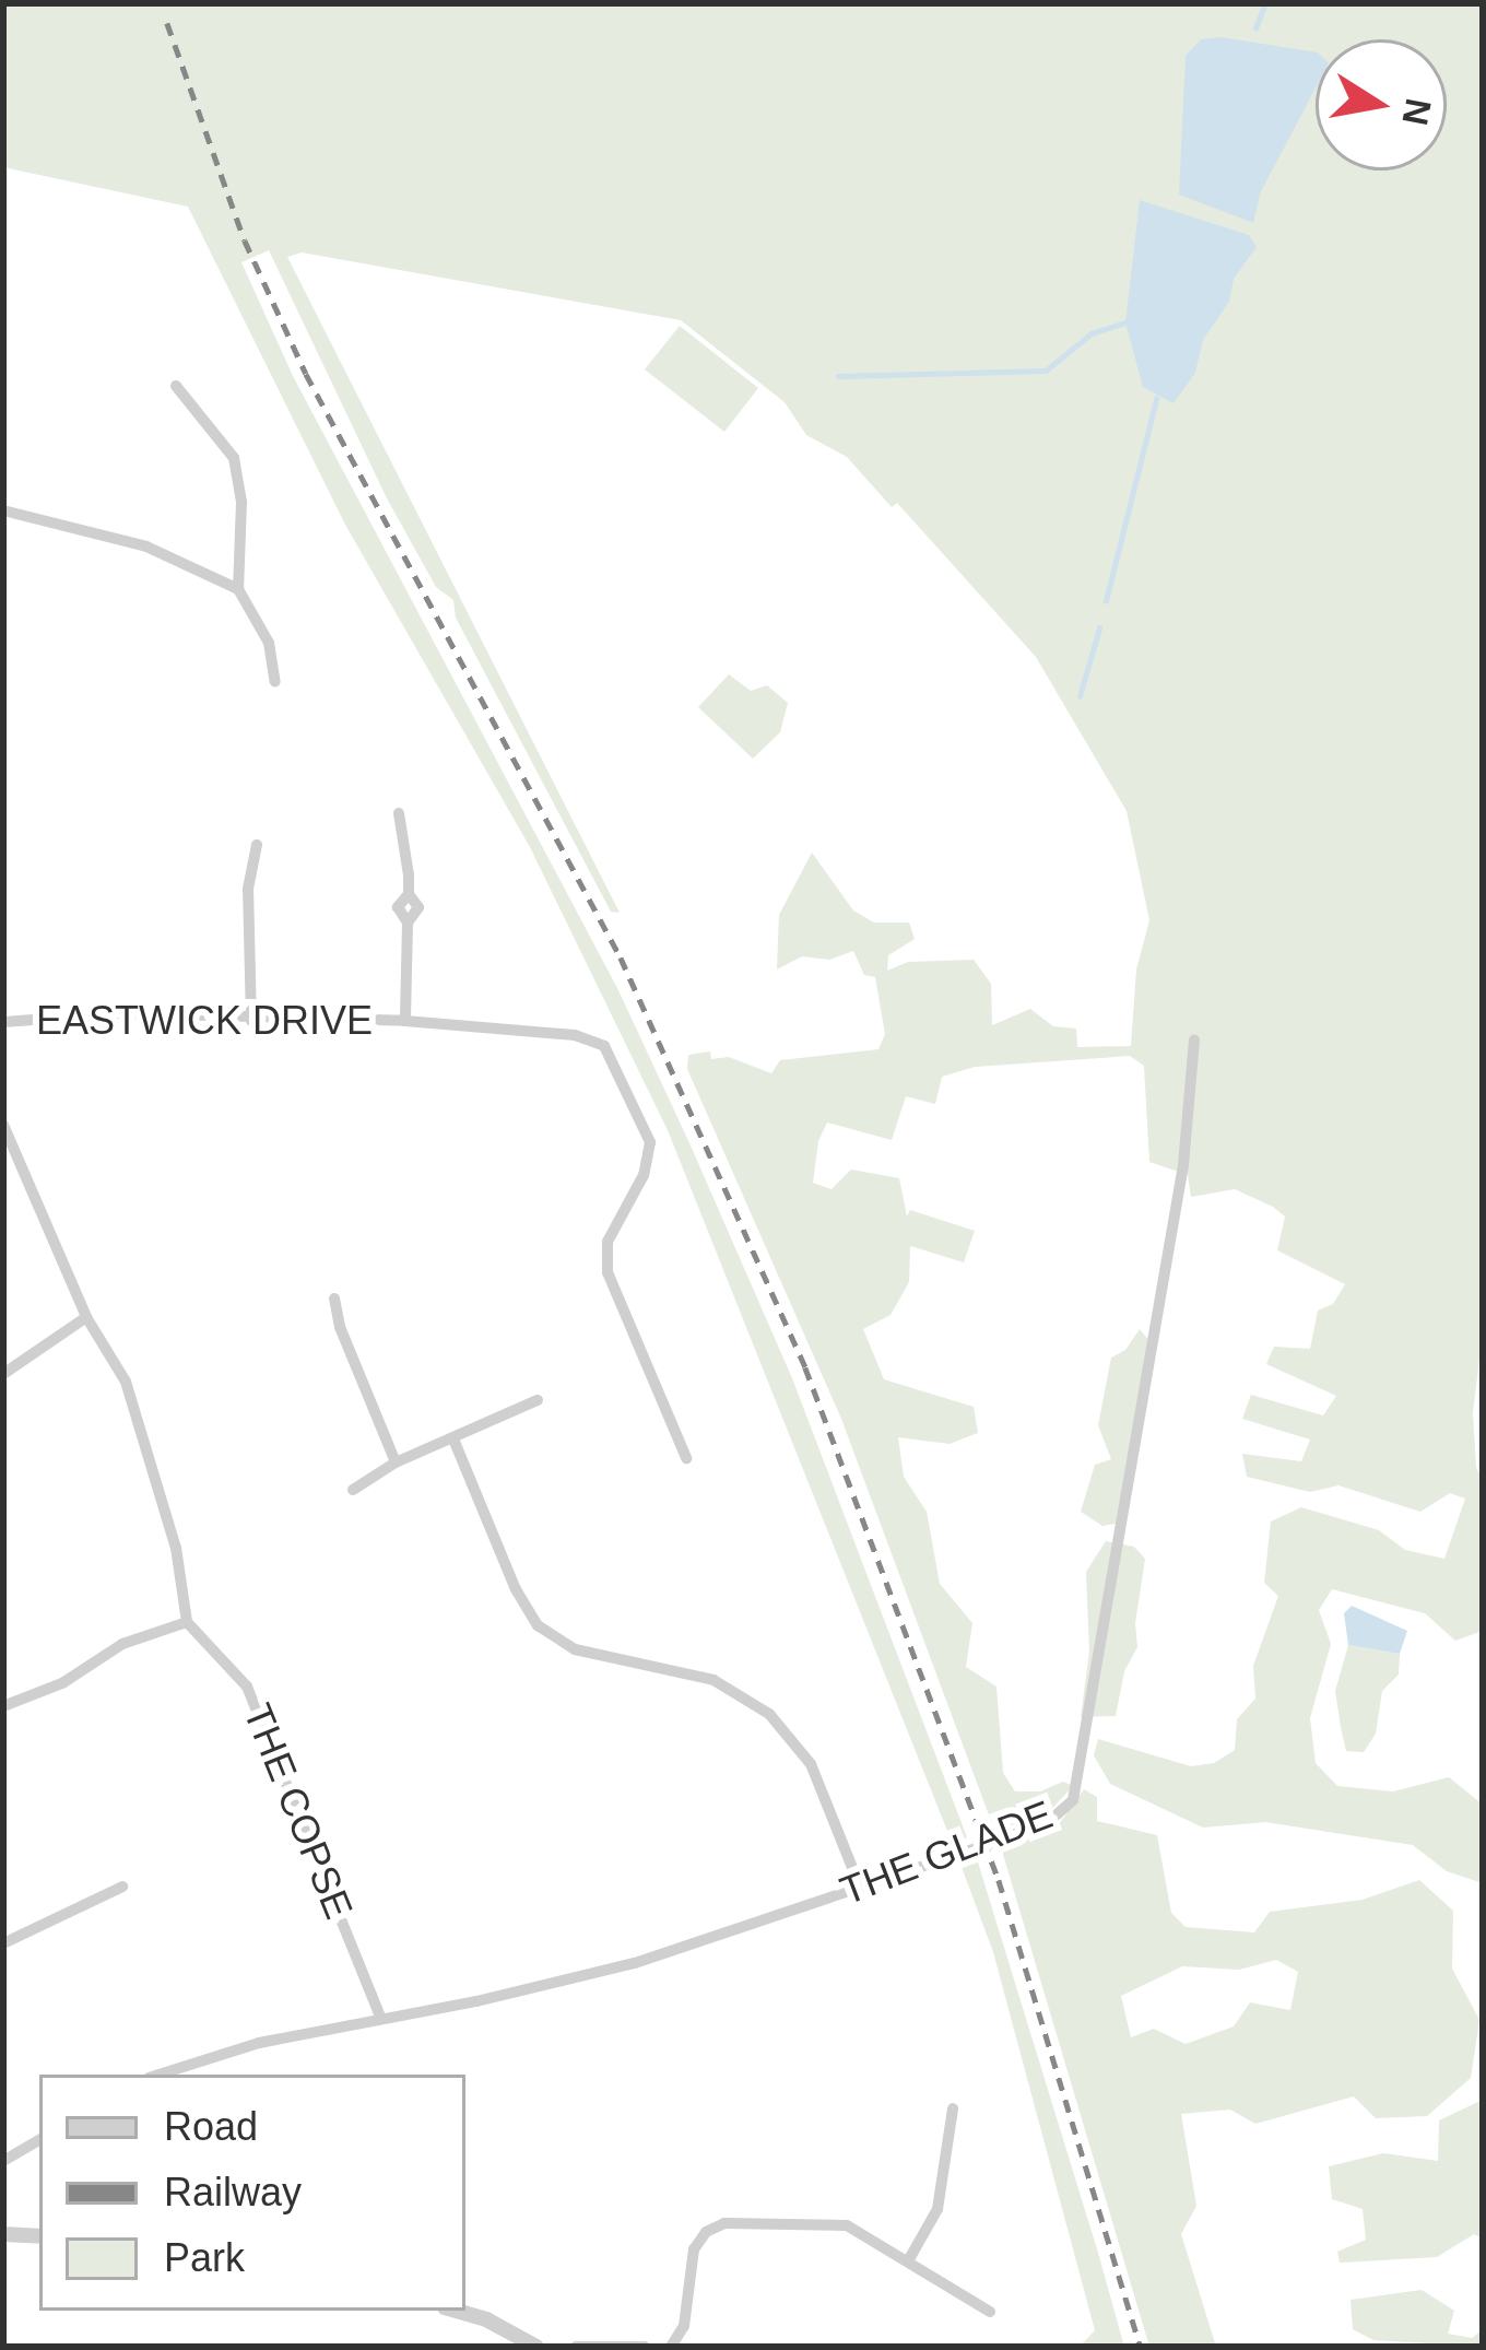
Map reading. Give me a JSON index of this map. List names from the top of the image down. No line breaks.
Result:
{"streets":{"street":["EASTWICK DRIVE","THE COPSE","THE GLADE"]},"crossings":[["THE COPSE","THE GLADE"]],"legend":["Road","Railway","Park"],"north":"right"}
